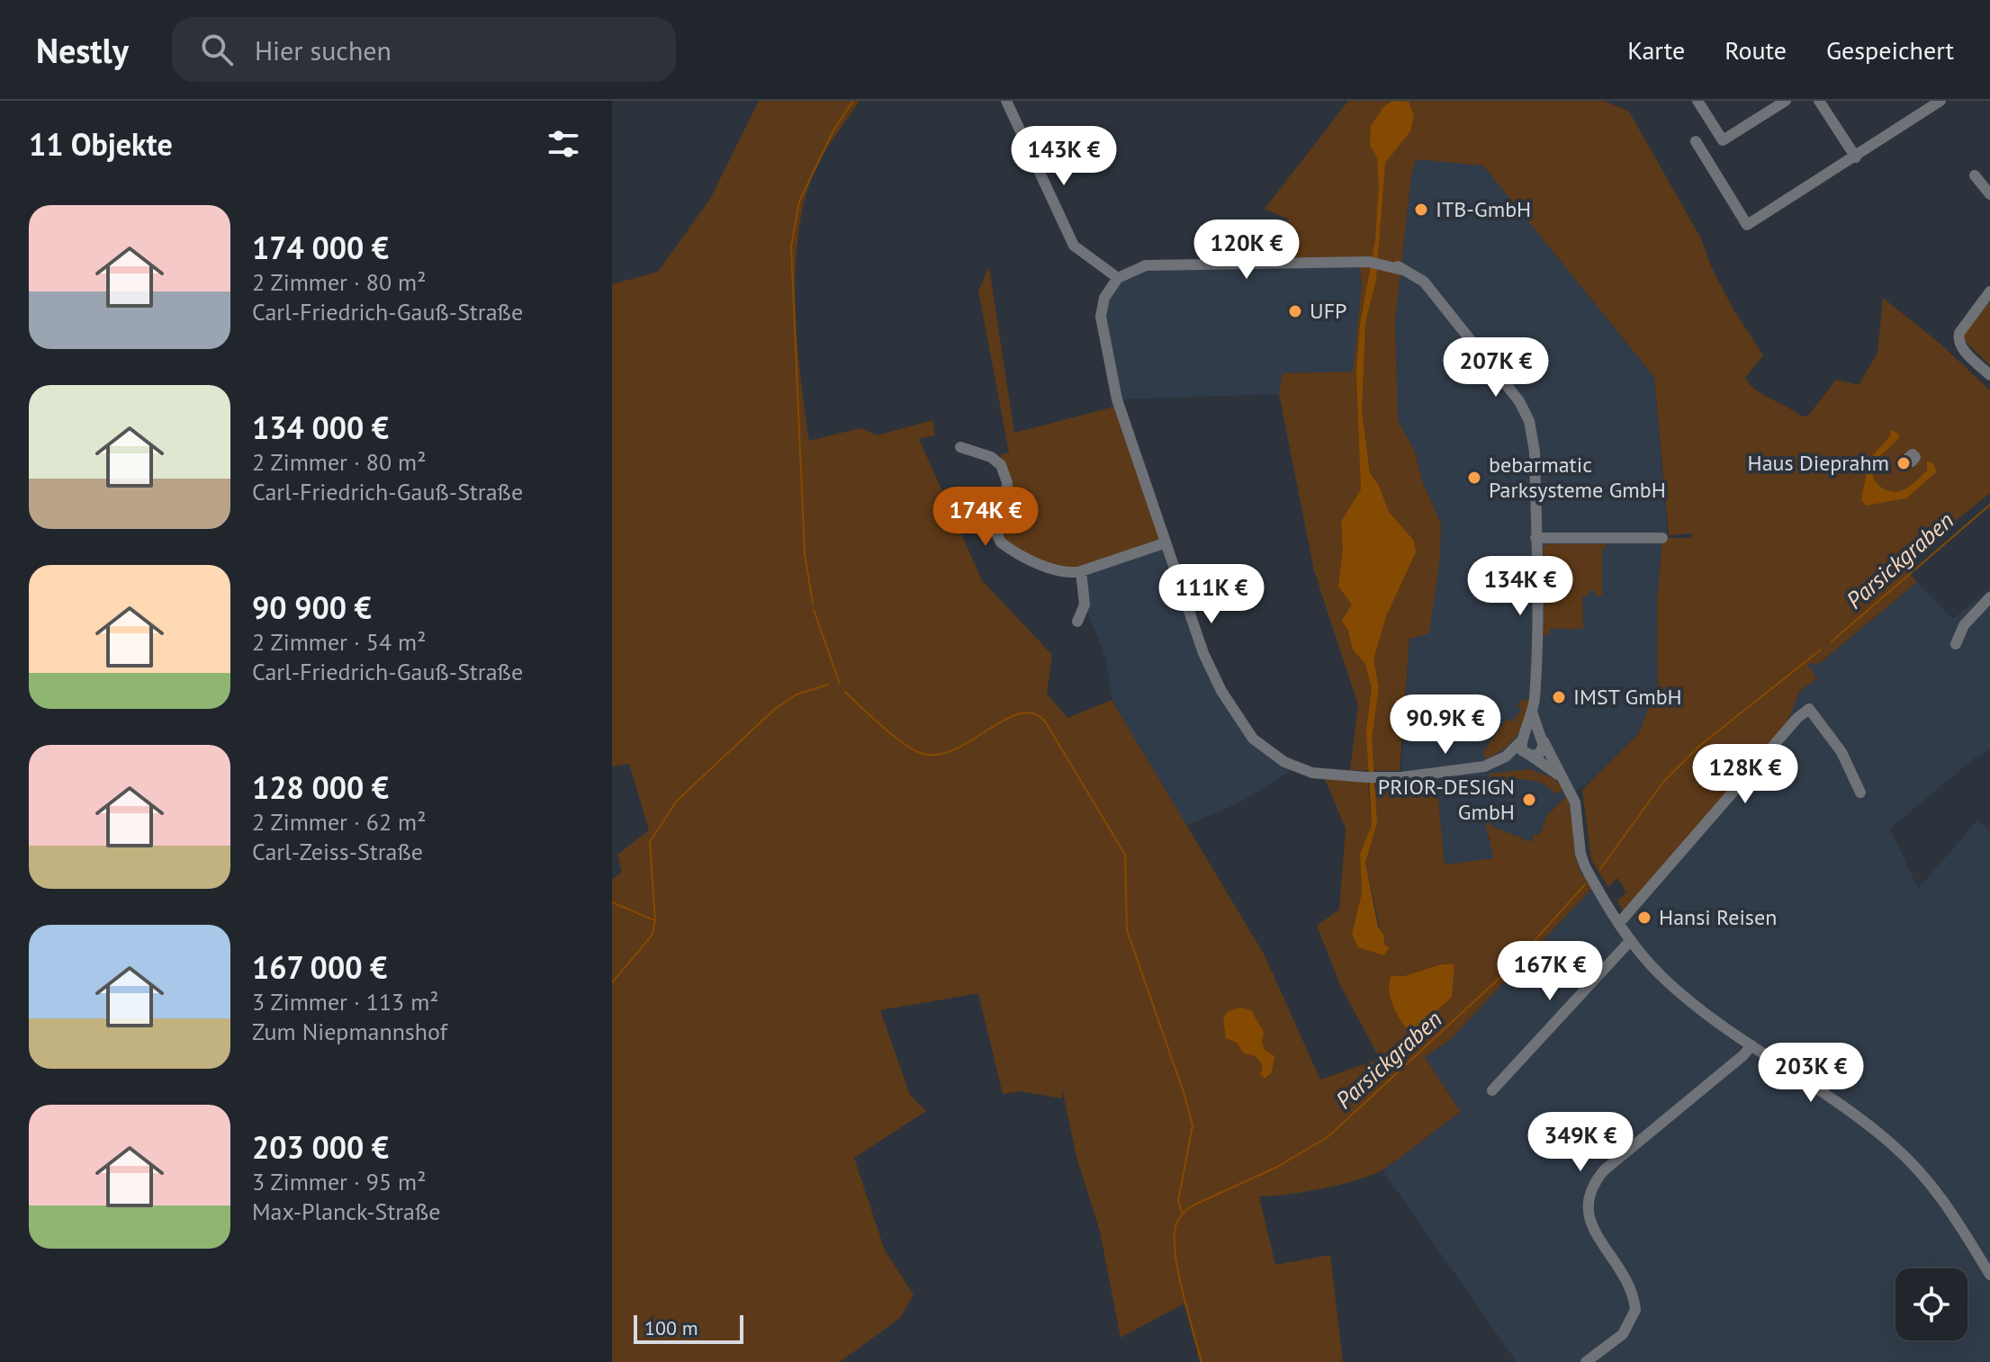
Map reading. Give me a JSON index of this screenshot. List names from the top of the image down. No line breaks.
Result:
{"water":["Parsickgraben"],"places":["ITB-GmbH","UFP","Haus Dieprahm","bebarmatic Parksysteme GmbH","IMST GmbH","PRIOR-DESIGN GmbH","Hansi Reisen"],"scale_bar":"100 m","page":{"header":"Nestly","search":"Hier suchen","nav":["Karte","Route","Gespeichert"],"heading":"11 Objekte","price":["143K €","120K €","207K €","174K €","134K €","111K €","90.9K €","128K €","167K €","203K €","349K €"],"list":[{"name":"174 000 €","note":"2 Zimmer · 80 m² · Carl-Friedrich-Gauß-Straße"},{"name":"134 000 €","note":"2 Zimmer · 80 m² · Carl-Friedrich-Gauß-Straße"},{"name":"90 900 €","note":"2 Zimmer · 54 m² · Carl-Friedrich-Gauß-Straße"},{"name":"128 000 €","note":"2 Zimmer · 62 m² · Carl-Zeiss-Straße"},{"name":"167 000 €","note":"3 Zimmer · 113 m² · Zum Niepmannshof"},{"name":"203 000 €","note":"3 Zimmer · 95 m² · Max-Planck-Straße"}],"scale":"100 m"}}
